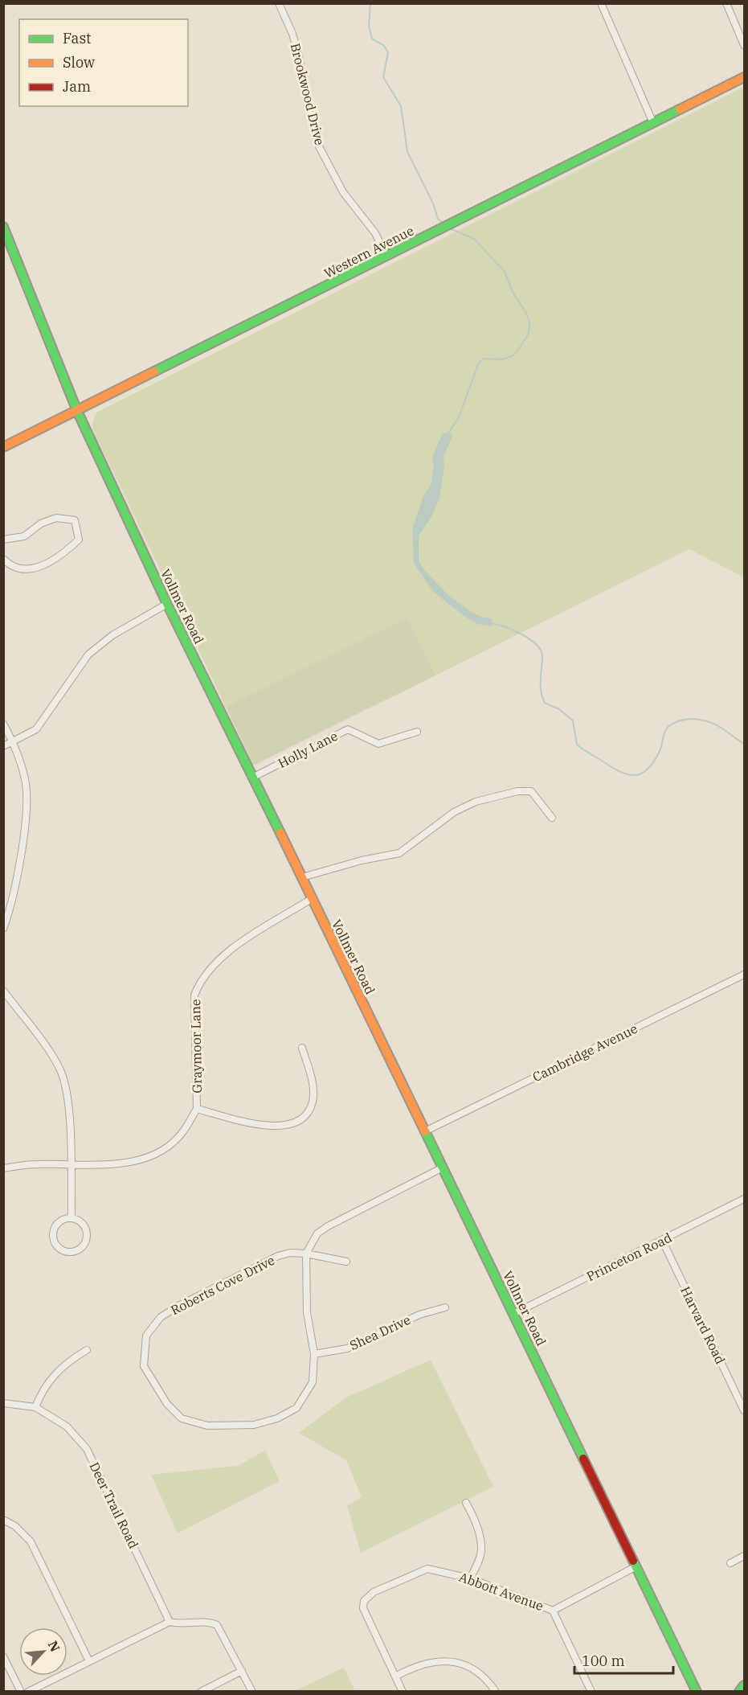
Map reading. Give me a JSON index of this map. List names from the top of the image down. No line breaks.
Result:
{"streets":{"main road":["Western Avenue","Vollmer Road"],"street":["Brookwood Drive","Holly Lane","Graymoor Lane","Cambridge Avenue","Princeton Road","Roberts Cove Drive","Harvard Road","Shea Drive","Deer Trail Road","Abbott Avenue"]},"crossings":[["Brookwood Drive","Western Avenue"],["Western Avenue","Vollmer Road"],["Vollmer Road","Holly Lane"],["Vollmer Road","Graymoor Lane"],["Vollmer Road","Cambridge Avenue"],["Vollmer Road","Princeton Road"],["Vollmer Road","Abbott Avenue"],["Princeton Road","Harvard Road"],["Roberts Cove Drive","Shea Drive"]],"legend":["Fast","Slow","Jam"],"scale_bar":"100 m","north":"top right"}
